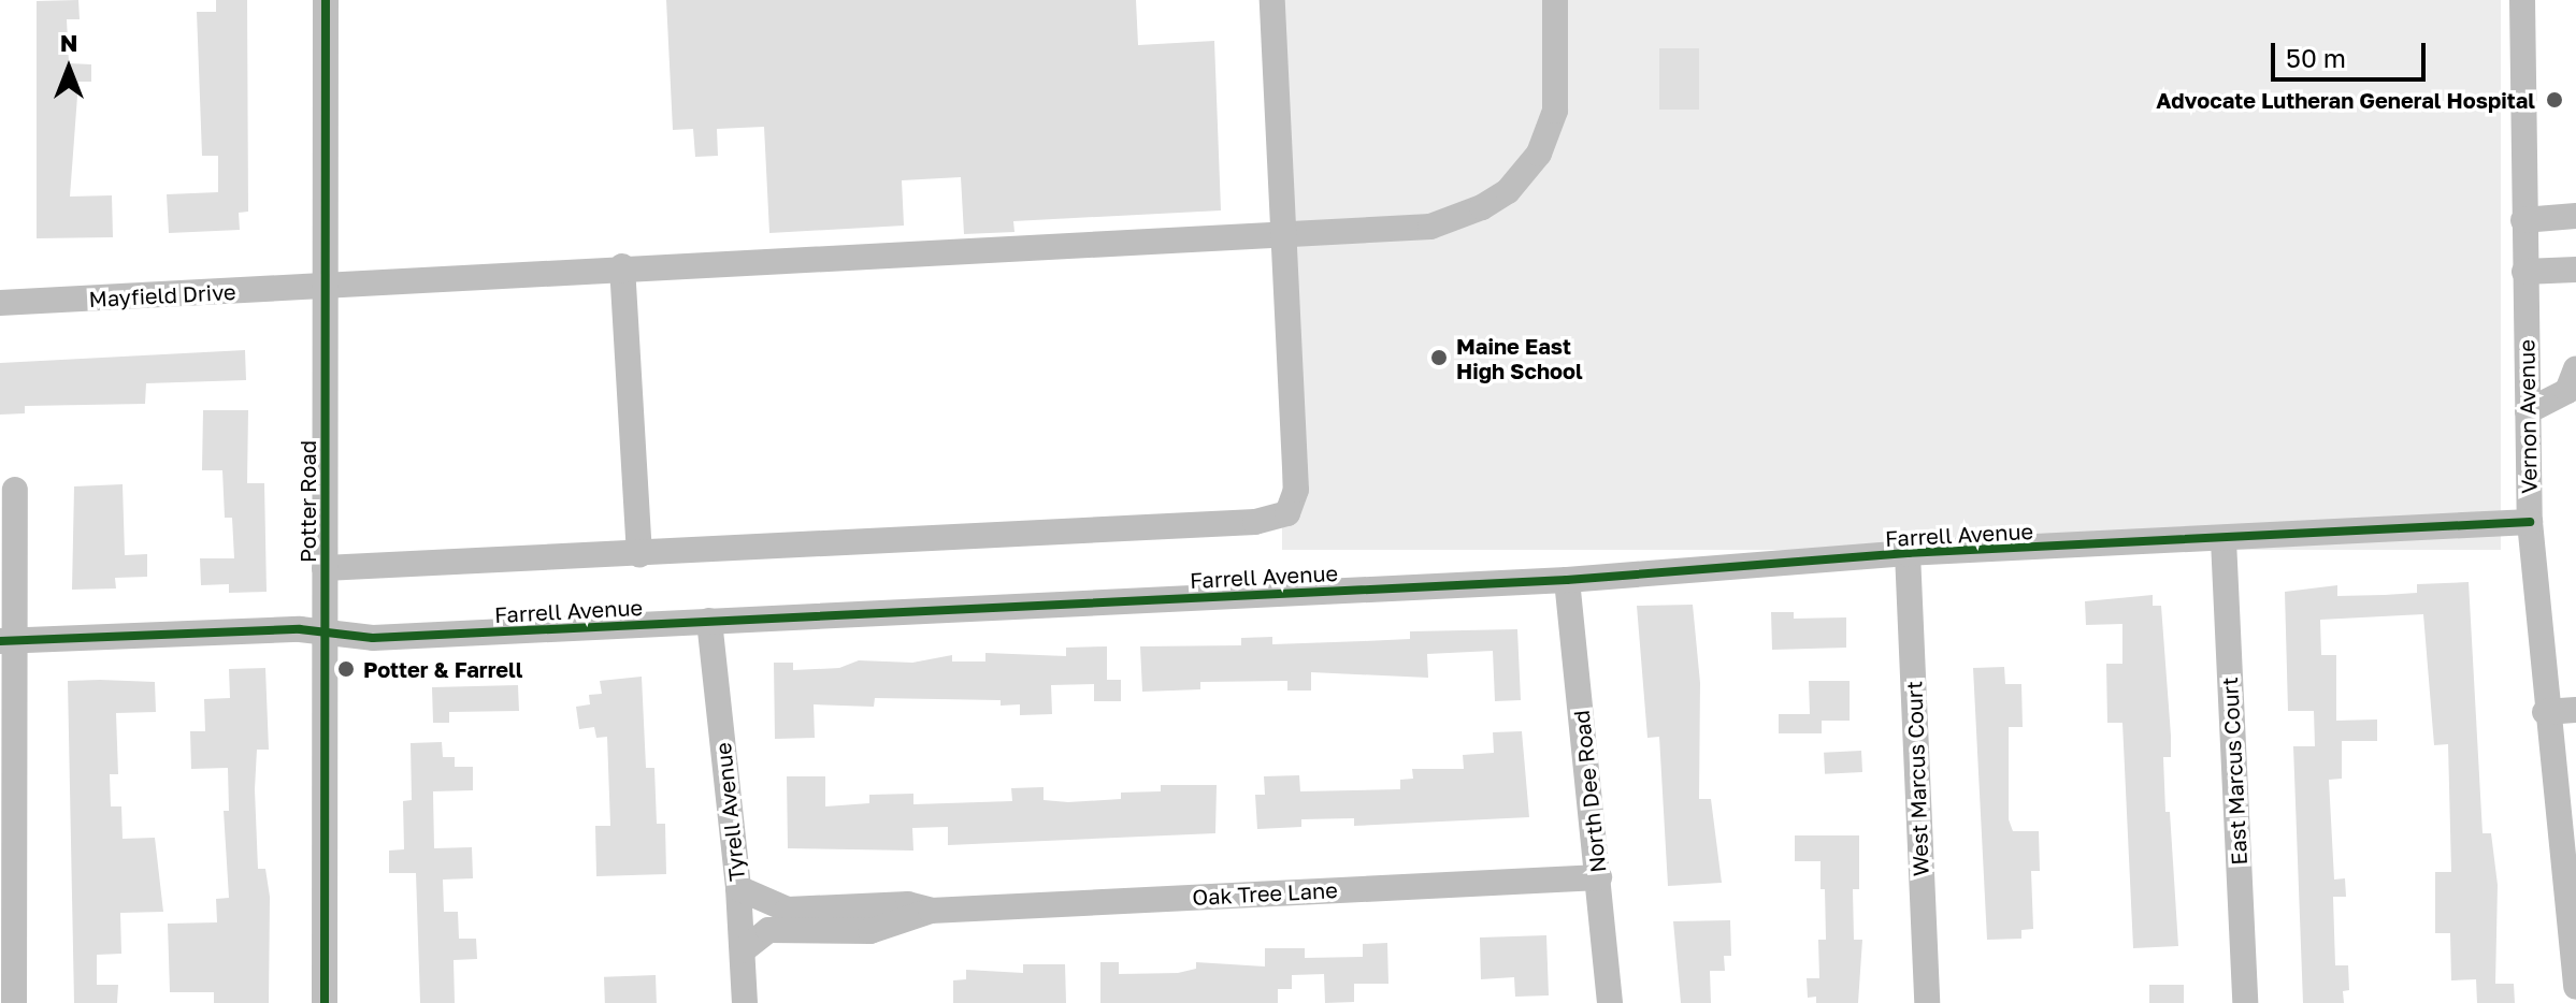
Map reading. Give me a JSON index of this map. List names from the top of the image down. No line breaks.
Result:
{"streets":{"street":["Mayfield Drive","Vernon Avenue","Potter Road","Farrell Avenue","East Marcus Court","West Marcus Court","North Dee Road","Tyrell Avenue","Oak Tree Lane"]},"crossings":[["Mayfield Drive","Potter Road"],["Vernon Avenue","Farrell Avenue"],["Potter Road","Farrell Avenue"],["Farrell Avenue","East Marcus Court"],["Farrell Avenue","West Marcus Court"],["Farrell Avenue","North Dee Road"],["Farrell Avenue","Tyrell Avenue"],["North Dee Road","Oak Tree Lane"],["Tyrell Avenue","Oak Tree Lane"]],"places":["Advocate Lutheran General Hospital","Maine East High School","Potter & Farrell"],"scale_bar":"50 m","north":"top"}
